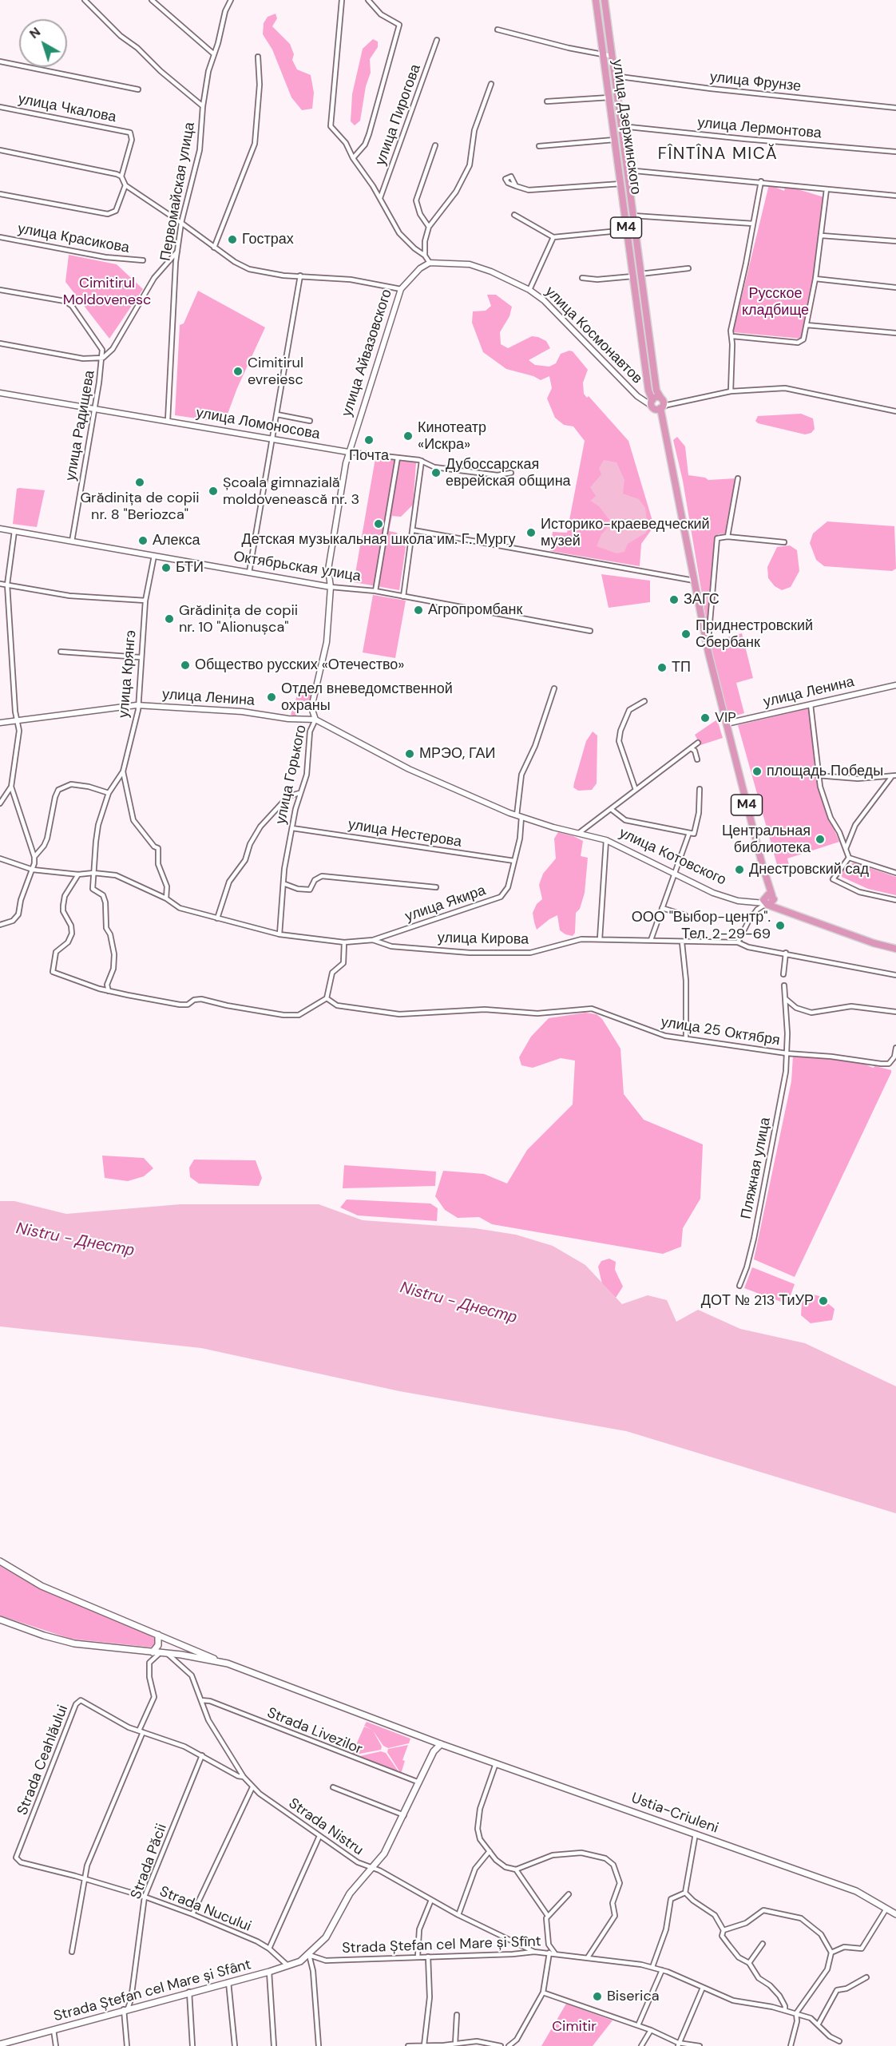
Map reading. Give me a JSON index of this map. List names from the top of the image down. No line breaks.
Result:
{"streets":{"highway":["улица Дзержинского","M4"],"main road":["Ustia-Criuleni","Strada Ștefan cel Mare și Sfânt"],"street":["улица Фрунзе","улица Чкалова","улица Пирогова","улица Лермонтова","Первомайская улица","улица Красикова","улица Космонавтов","улица Айвазовского","улица Ломоносова","улица Радищева","Октябрьская улица","улица Крянгэ","улица Ленина","улица Горького","улица Нестерова","улица Котовского","улица Якира","улица Кирова","улица 25 Октября","Пляжная улица","Strada Livezilor","Strada Ceahlăului","Strada Nistru","Strada Păcii","Strada Nucului","Strada Ștefan cel Mare și Sfînt"]},"crossings":[["улица Фрунзе","улица Дзержинского"],["улица Дзержинского","улица Лермонтова"],["улица Дзержинского","улица Космонавтов"],["улица Дзержинского","улица Ленина"],["улица Дзержинского","улица Котовского"],["Первомайская улица","улица Ломоносова"],["Первомайская улица","улица Радищева"],["улица Космонавтов","улица Айвазовского"],["улица Айвазовского","улица Ломоносова"],["улица Айвазовского","улица Горького"],["улица Ломоносова","улица Радищева"],["улица Ломоносова","улица Горького"],["улица Радищева","Октябрьская улица"],["Октябрьская улица","улица Крянгэ"],["Октябрьская улица","улица Горького"],["улица Крянгэ","улица Ленина"],["улица Крянгэ","улица Кирова"],["улица Ленина","улица Горького"],["улица Ленина","улица Котовского"],["улица Ленина","улица Якира"],["улица Горького","улица Нестерова"],["улица Горького","улица Кирова"],["улица Нестерова","улица Якира"],["улица Якира","улица Кирова"],["улица 25 Октября","Пляжная улица"],["Strada Livezilor","Strada Nistru"],["Strada Ceahlăului","Strada Nucului"],["Strada Nistru","Strada Ștefan cel Mare și Sfînt"],["Strada Păcii","Strada Nucului"],["Strada Păcii","Strada Ștefan cel Mare și Sfânt"],["Strada Nucului","Strada Ștefan cel Mare și Sfânt"],["Strada Ștefan cel Mare și Sfînt","Strada Ștefan cel Mare și Sfânt"]],"districts":["FÎNTÎNA MICĂ"],"water":["Nistru - Днестр"],"parks":["Cimitirul Moldovenesc","Русское кладбище","Cimitir"],"places":["Гострах","Cimitirul evreiesc","Кинотеатр «Искра»","Почта","Дубоссарская еврейская община","Grădinița de copii nr. 8 \"Beriozca\"","Școala gimnazială moldovenească nr. 3","Детская музыкальная школа им. Г. Мургу","Историко-краеведческий музей","Алекса","БТИ","ЗАГС","Агропромбанк","Grădinița de copii nr. 10 \"Alionușca\"","Приднестровский Сбербанк","Общество русских «Отечество»","ТП","Отдел вневедомственной охраны","VIP","МРЭО, ГАИ","площадь Победы","Центральная библиотека","Днестровский сад","ООО \"Выбор-центр\". Тел. 2-29-69","ДОТ № 213 ТиУР","Biserica"],"north":"top left"}
